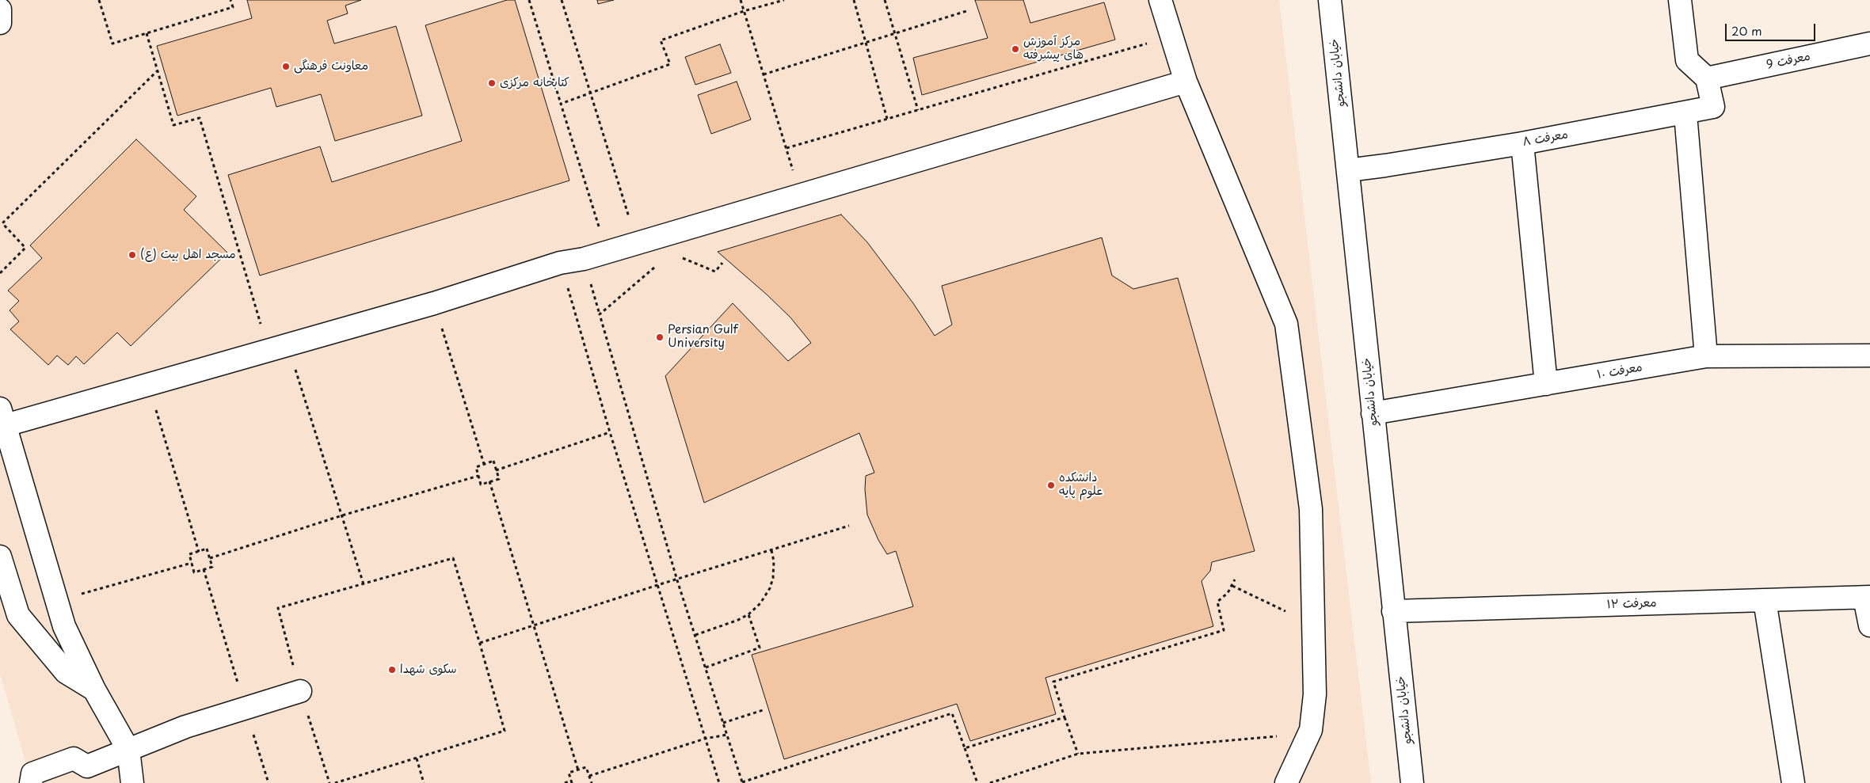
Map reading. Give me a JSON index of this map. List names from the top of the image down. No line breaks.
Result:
{"streets":{"street":["معرفت 9","خیابان دانشجو","معرفت ۸","معرفت ۱۰","معرفت ۱۲"]},"crossings":[["معرفت 9","معرفت ۸"],["خیابان دانشجو","معرفت ۸"],["خیابان دانشجو","معرفت ۱۰"],["خیابان دانشجو","معرفت ۱۲"]],"places":["مرکز آموزش های پیشرفته","معاونت فرهنگی","کتابخانه مرکزی","مسجد اهل بیت (ع)","Persian Gulf University","دانشکده علوم پایه","سکوی شهدا"],"scale_bar":"20 m"}
